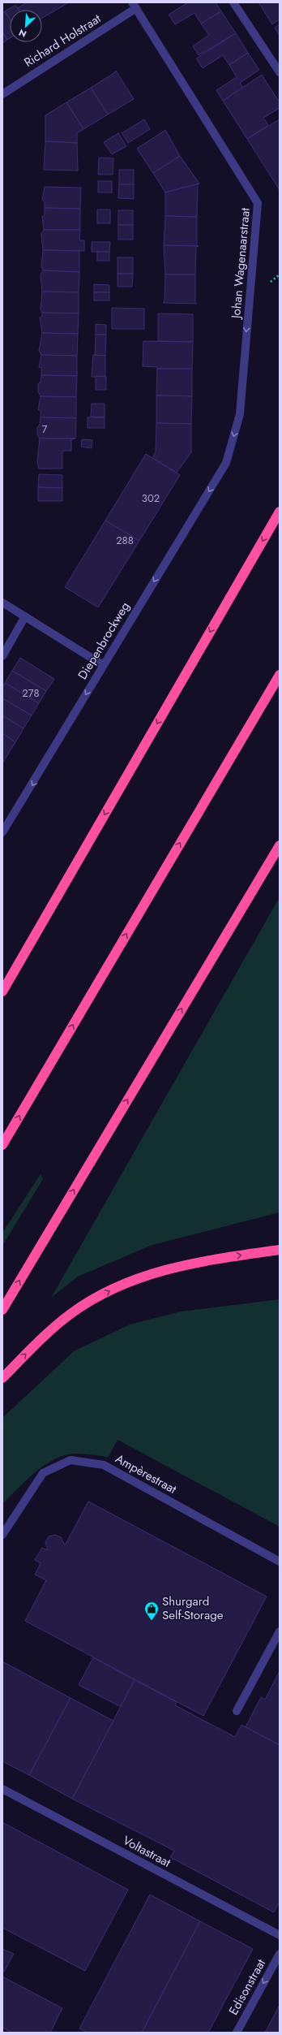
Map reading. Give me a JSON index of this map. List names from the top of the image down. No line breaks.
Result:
{"streets":{"street":["Richard Holstraat","Johan Wagenaarstraat","Diepenbrockweg","Ampèrestraat","Voltastraat","Edisonstraat"]},"crossings":[["Richard Holstraat","Johan Wagenaarstraat"],["Johan Wagenaarstraat","Diepenbrockweg"]],"one_way":["Johan Wagenaarstraat","Diepenbrockweg","Edisonstraat"],"places":{"shop":["Shurgard Self-Storage"]},"house_numbers":["7","302","288","278"],"north":"bottom left"}
